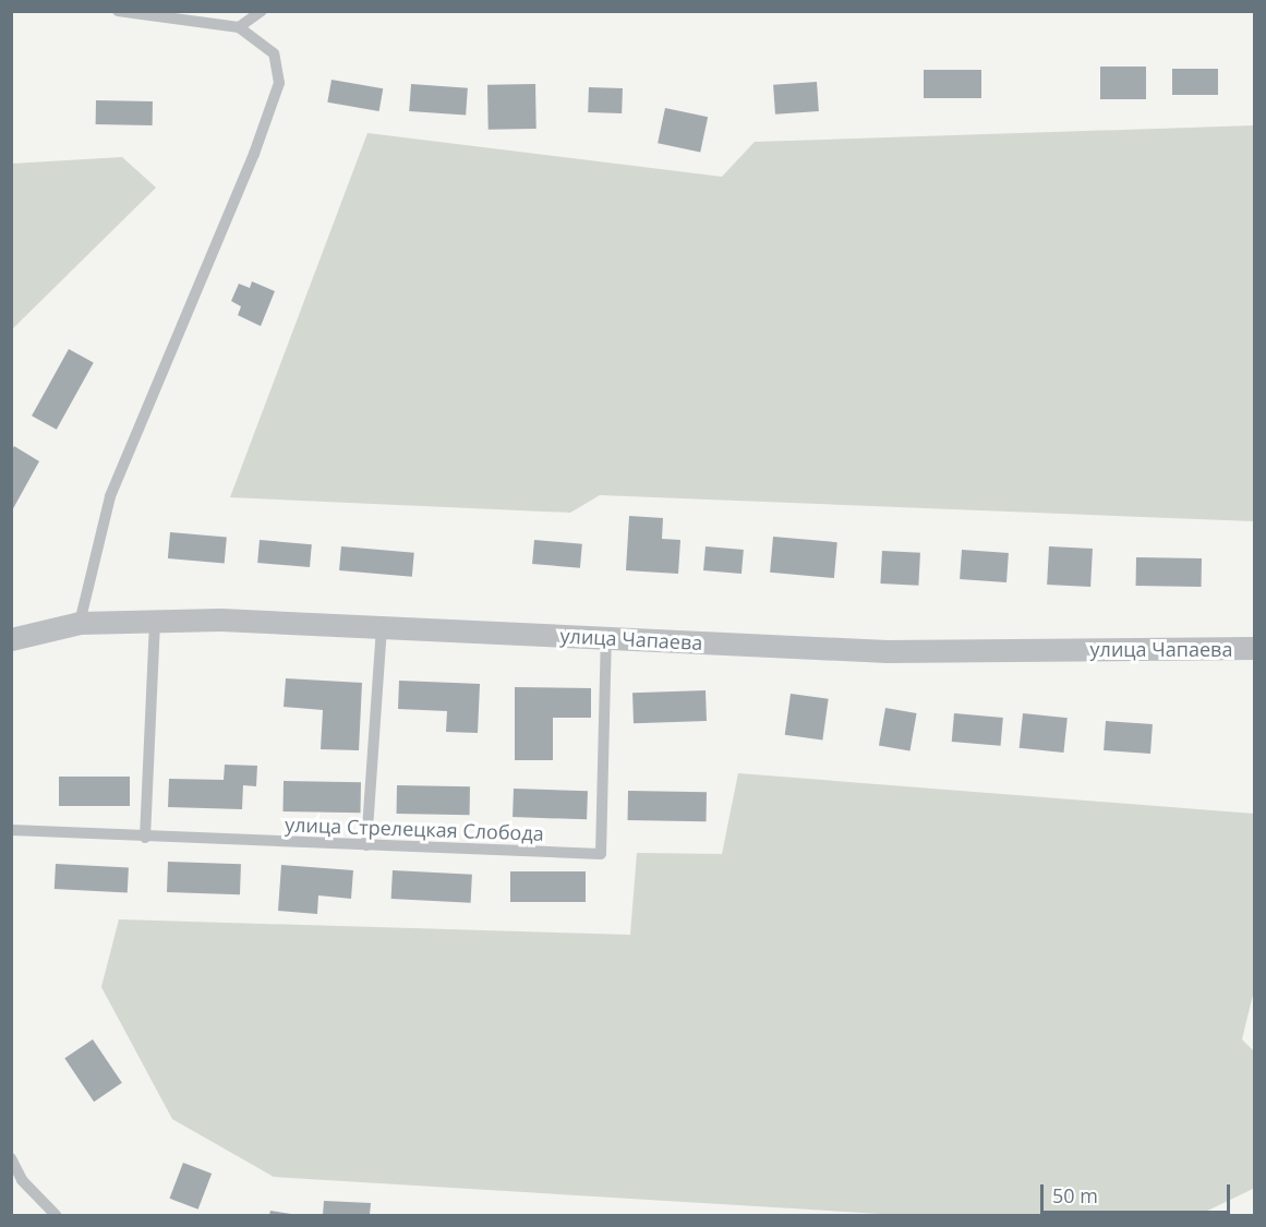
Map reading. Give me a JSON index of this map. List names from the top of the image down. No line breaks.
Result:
{"streets":{"street":["улица Чапаева"],"lane":["улица Стрелецкая Слобода"]},"crossings":[["улица Чапаева","улица Стрелецкая Слобода"]],"scale_bar":"50 m"}
